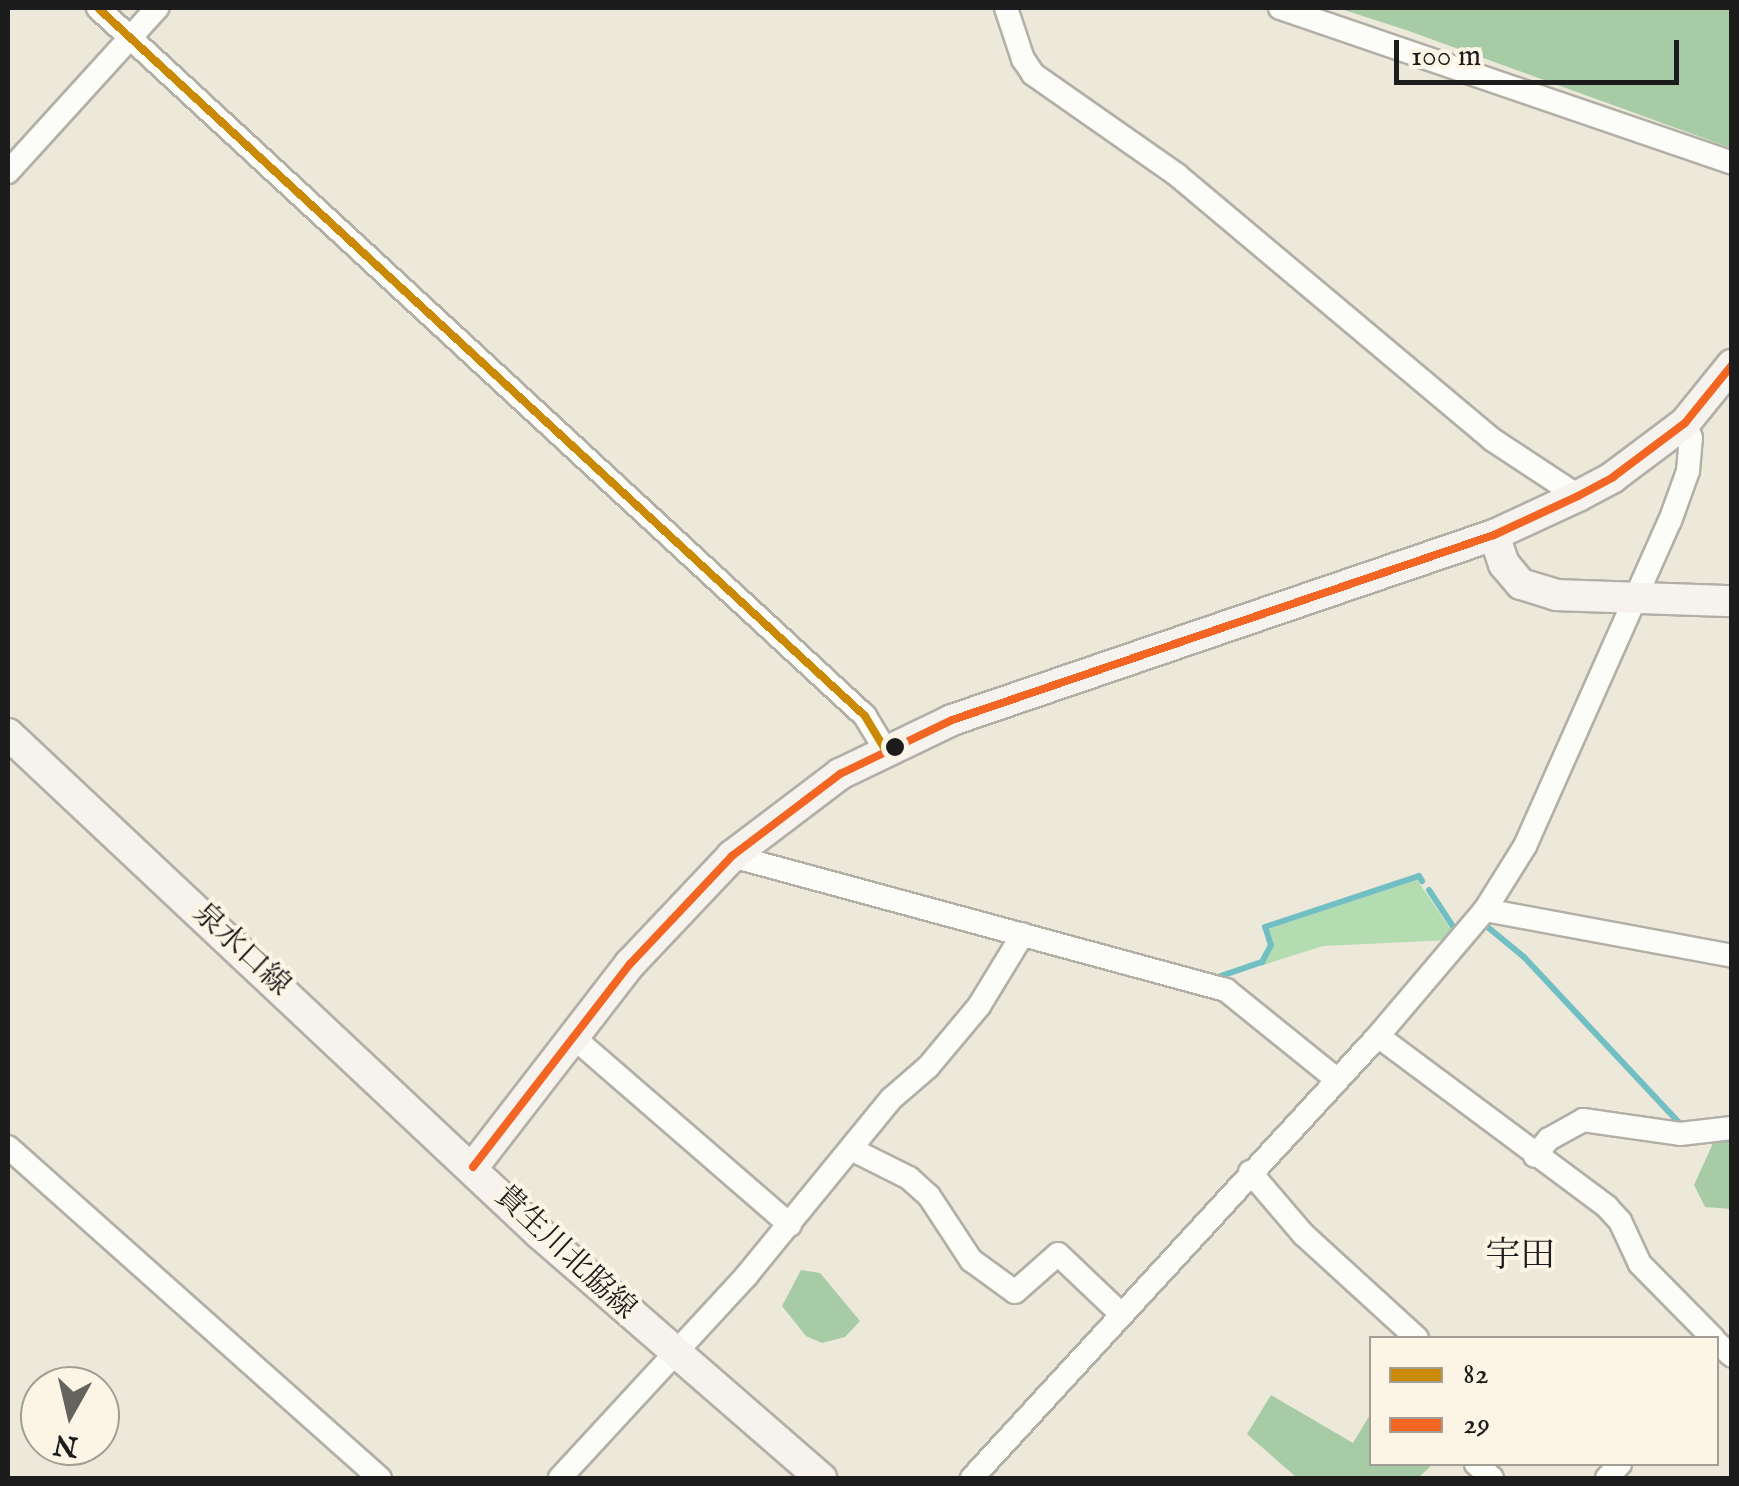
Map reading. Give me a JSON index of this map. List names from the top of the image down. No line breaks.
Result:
{"streets":{"main road":["泉水口線","貴生川北脇線"]},"crossings":[["泉水口線","貴生川北脇線"]],"districts":["宇田"],"lines":["transit line 82","transit line 29"],"legend":["82","29"],"scale_bar":"100 m","north":"bottom"}
